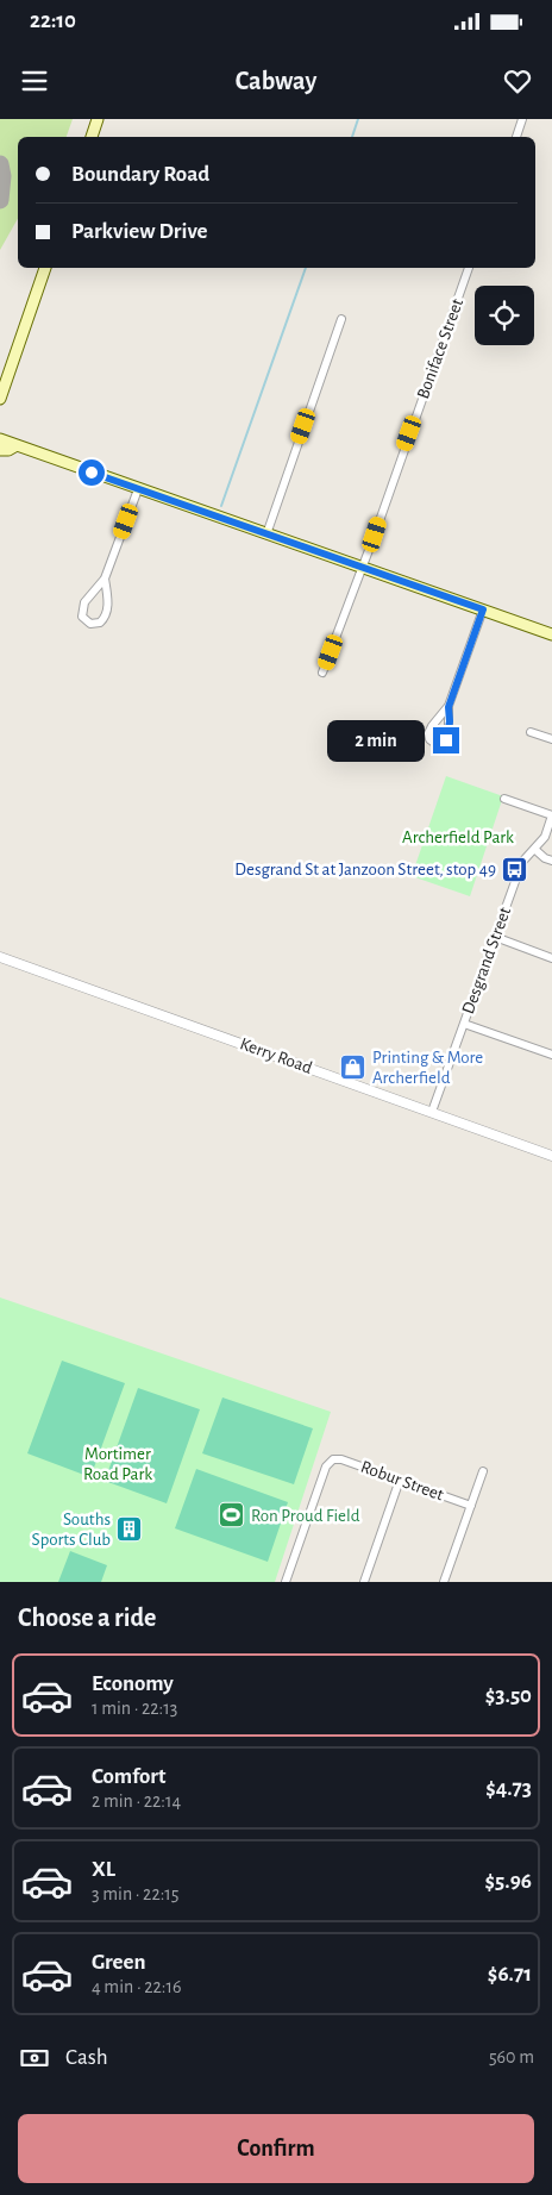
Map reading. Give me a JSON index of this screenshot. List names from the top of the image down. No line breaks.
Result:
{"streets":{"street":["Boniface Street","Desgrand Street","Kerry Road","Robur Street"]},"crossings":[["Desgrand Street","Kerry Road"]],"parks":["Archerfield Park","Mortimer Road Park"],"places":{"bus stop":["Desgrand St at Janzoon Street, stop 49"],"shop":["Printing & More Archerfield"],"sports":["Ron Proud Field"],"building":["Souths Sports Club"]},"page":{"status":"22:10","header":"Cabway","banner":["Boundary Road","Parkview Drive"],"bubble":"2 min","heading":"Choose a ride","list":[{"name":"Economy","note":"1 min · 22:13","value":"$3.50"},{"name":"Comfort","note":"2 min · 22:14","value":"$4.73"},{"name":"XL","note":"3 min · 22:15","value":"$5.96"},{"name":"Green","note":"4 min · 22:16","value":"$6.71"}],"pay":["Cash","560 m"],"buttons":"Confirm"}}
